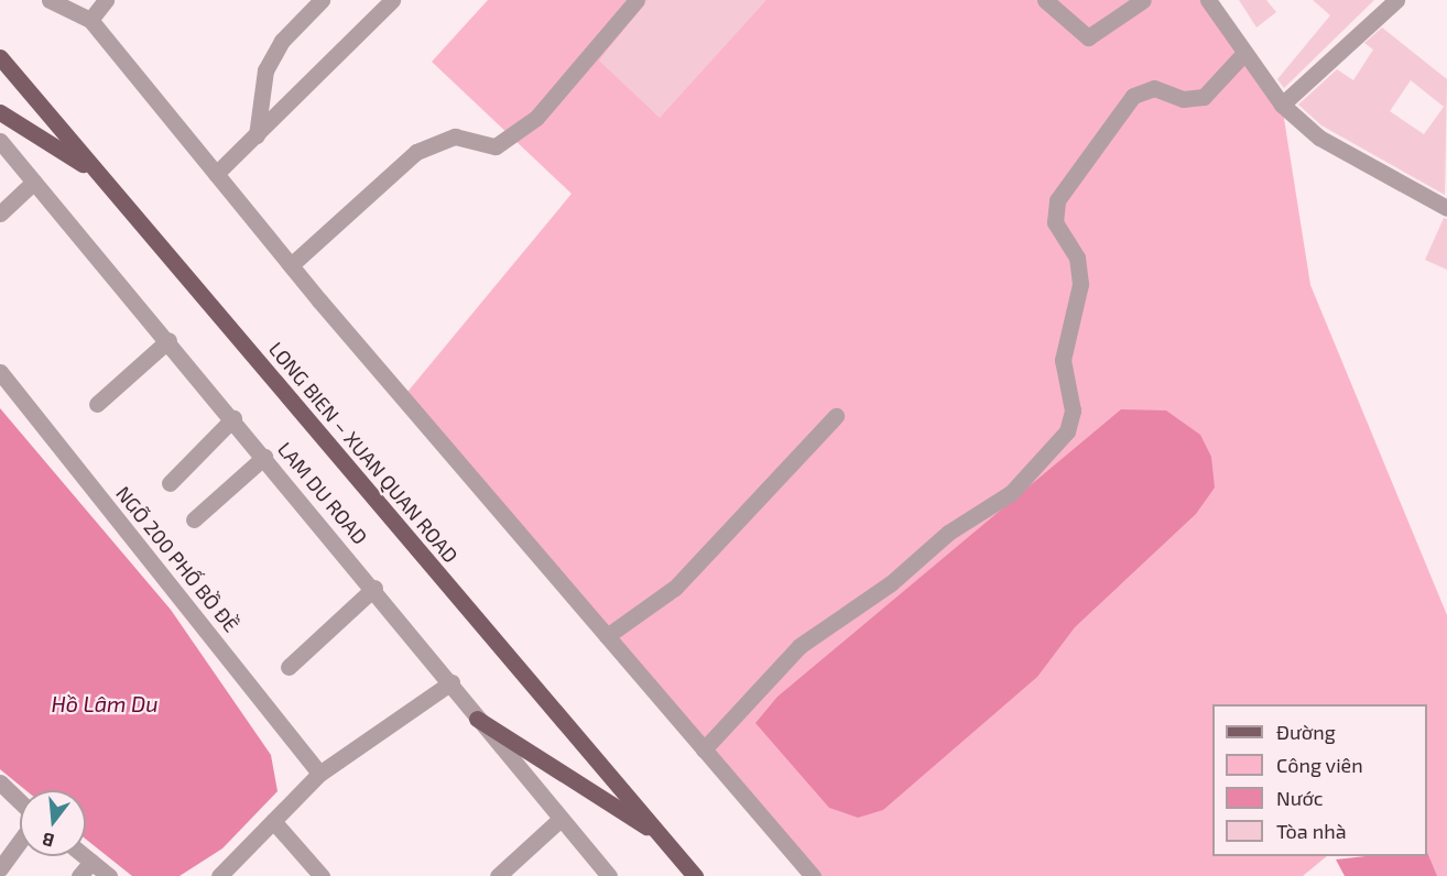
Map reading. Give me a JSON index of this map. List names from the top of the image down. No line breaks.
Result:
{"streets":{"main road":["LONG BIEN – XUAN QUAN ROAD"],"street":["LAM DU ROAD","NGÕ 200 PHỐ BỒ ĐỀ"]},"water":["Hồ Lâm Du"],"legend":["Đường","Công viên","Nước","Tòa nhà"],"north":"bottom"}
